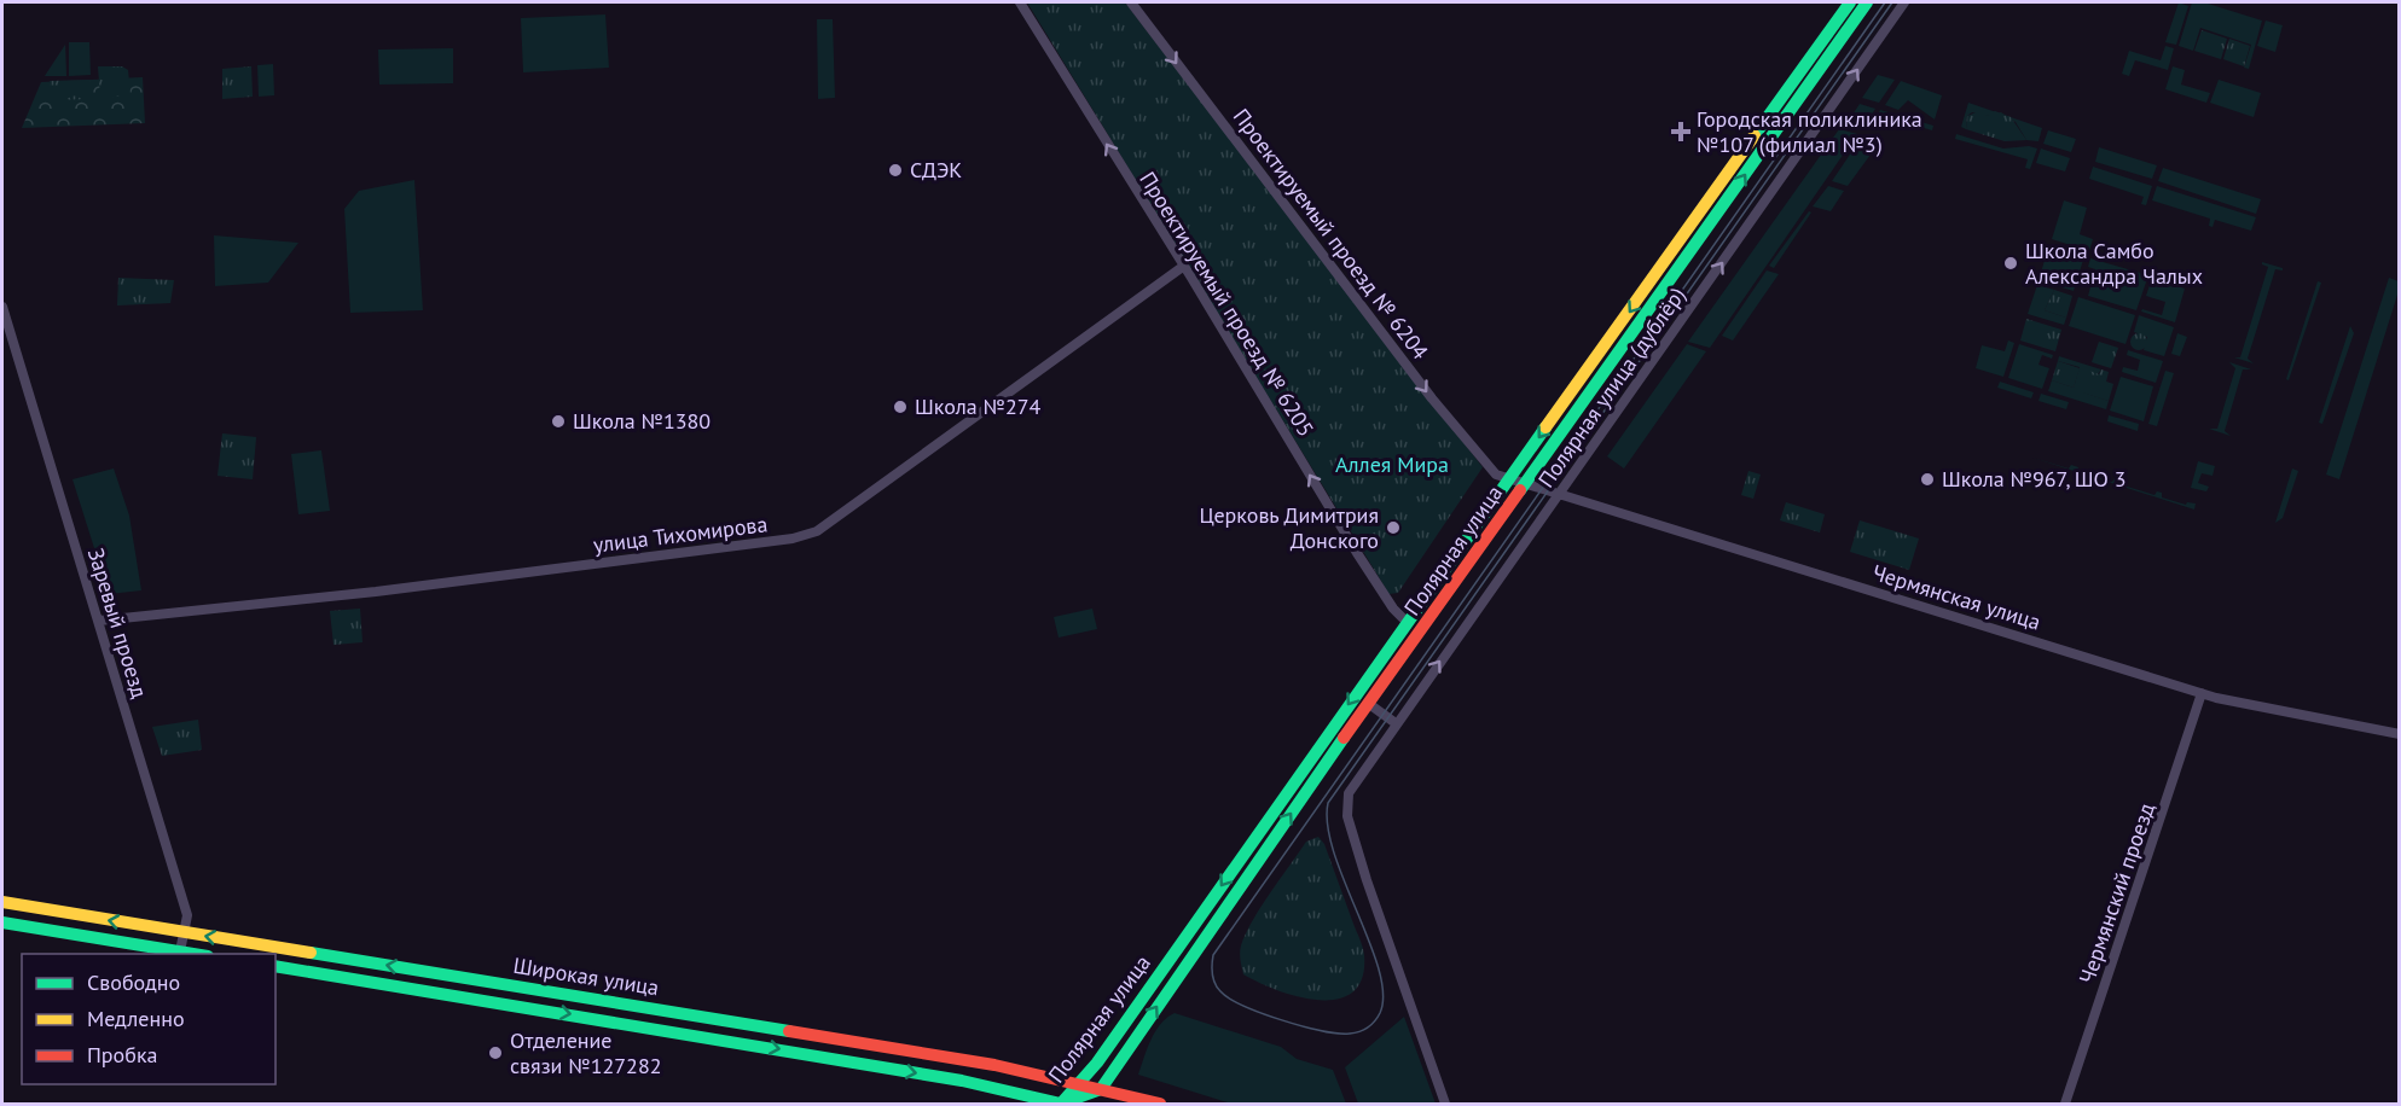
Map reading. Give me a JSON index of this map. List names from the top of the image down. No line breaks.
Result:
{"streets":{"main road":["Полярная улица","Широкая улица"],"street":["Проектируемый проезд № 6204","Проектируемый проезд № 6205","Полярная улица (дублёр)","улица Тихомирова","Чермянская улица","Заревый проезд","Чермянский проезд"]},"crossings":[["Проектируемый проезд № 6204","Полярная улица"],["Проектируемый проезд № 6204","Чермянская улица"],["Проектируемый проезд № 6205","улица Тихомирова"],["Проектируемый проезд № 6205","Полярная улица"],["Полярная улица (дублёр)","Чермянская улица"],["улица Тихомирова","Заревый проезд"],["Полярная улица","Чермянская улица"],["Полярная улица","Широкая улица"],["Чермянская улица","Чермянский проезд"],["Заревый проезд","Широкая улица"]],"one_way":["Проектируемый проезд № 6204","Проектируемый проезд № 6205","Полярная улица (дублёр)"],"parks":["Аллея Мира"],"places":{"health":["Городская поликлиника №107 (филиал №3)"],"other":["СДЭК","Школа Самбо Александра Чалых","Школа №274","Школа №1380","Школа №967, ШО 3","Церковь Димитрия Донского","Отделение связи №127282"]},"legend":["Свободно","Медленно","Пробка"]}
